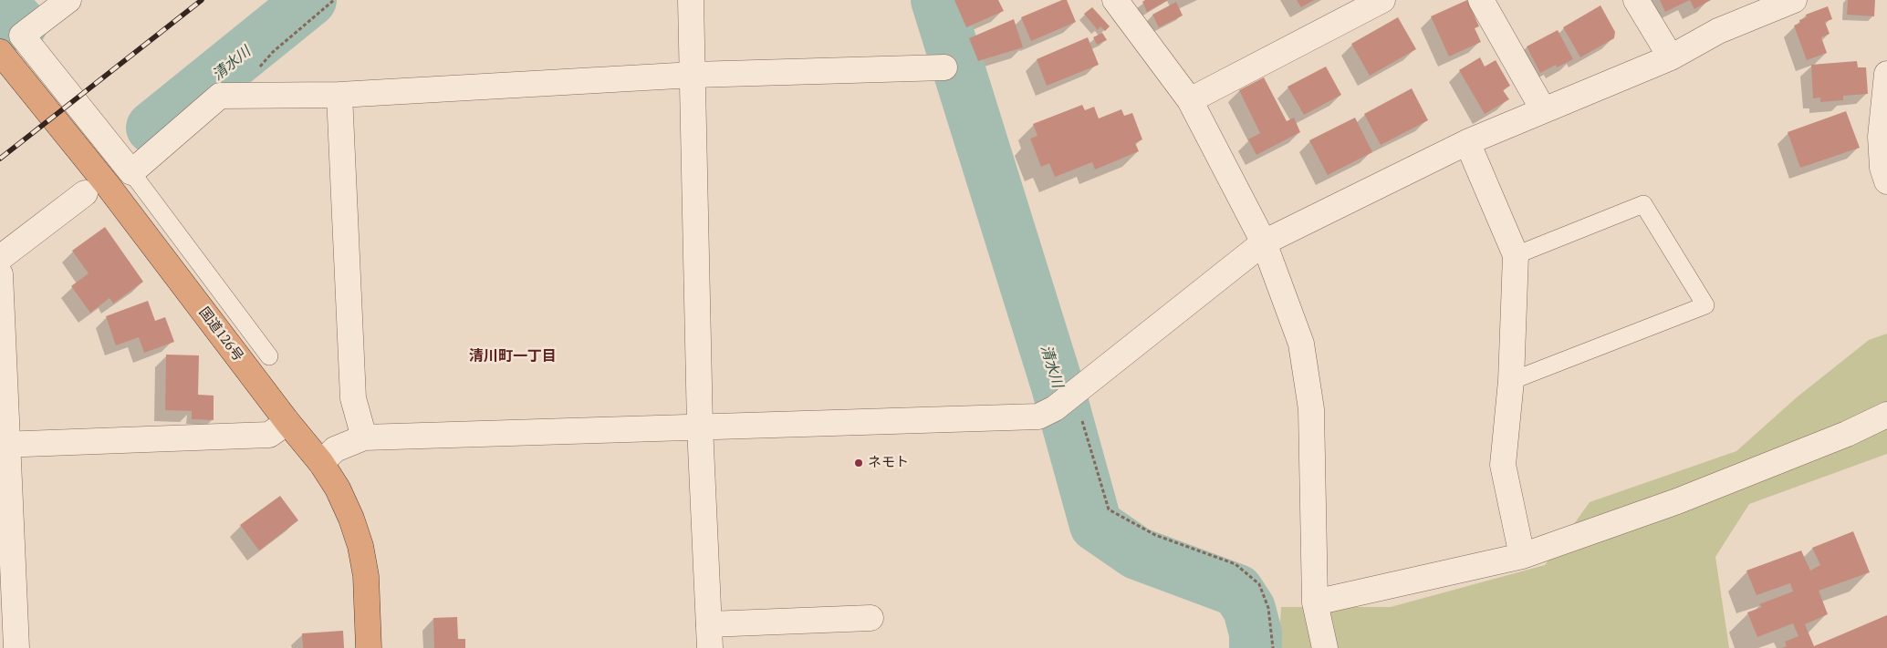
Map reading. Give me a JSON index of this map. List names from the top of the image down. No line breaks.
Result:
{"streets":{"highway":["国道126号"]},"districts":["清川町一丁目"],"water":["清水川"],"places":["ネモト"]}
